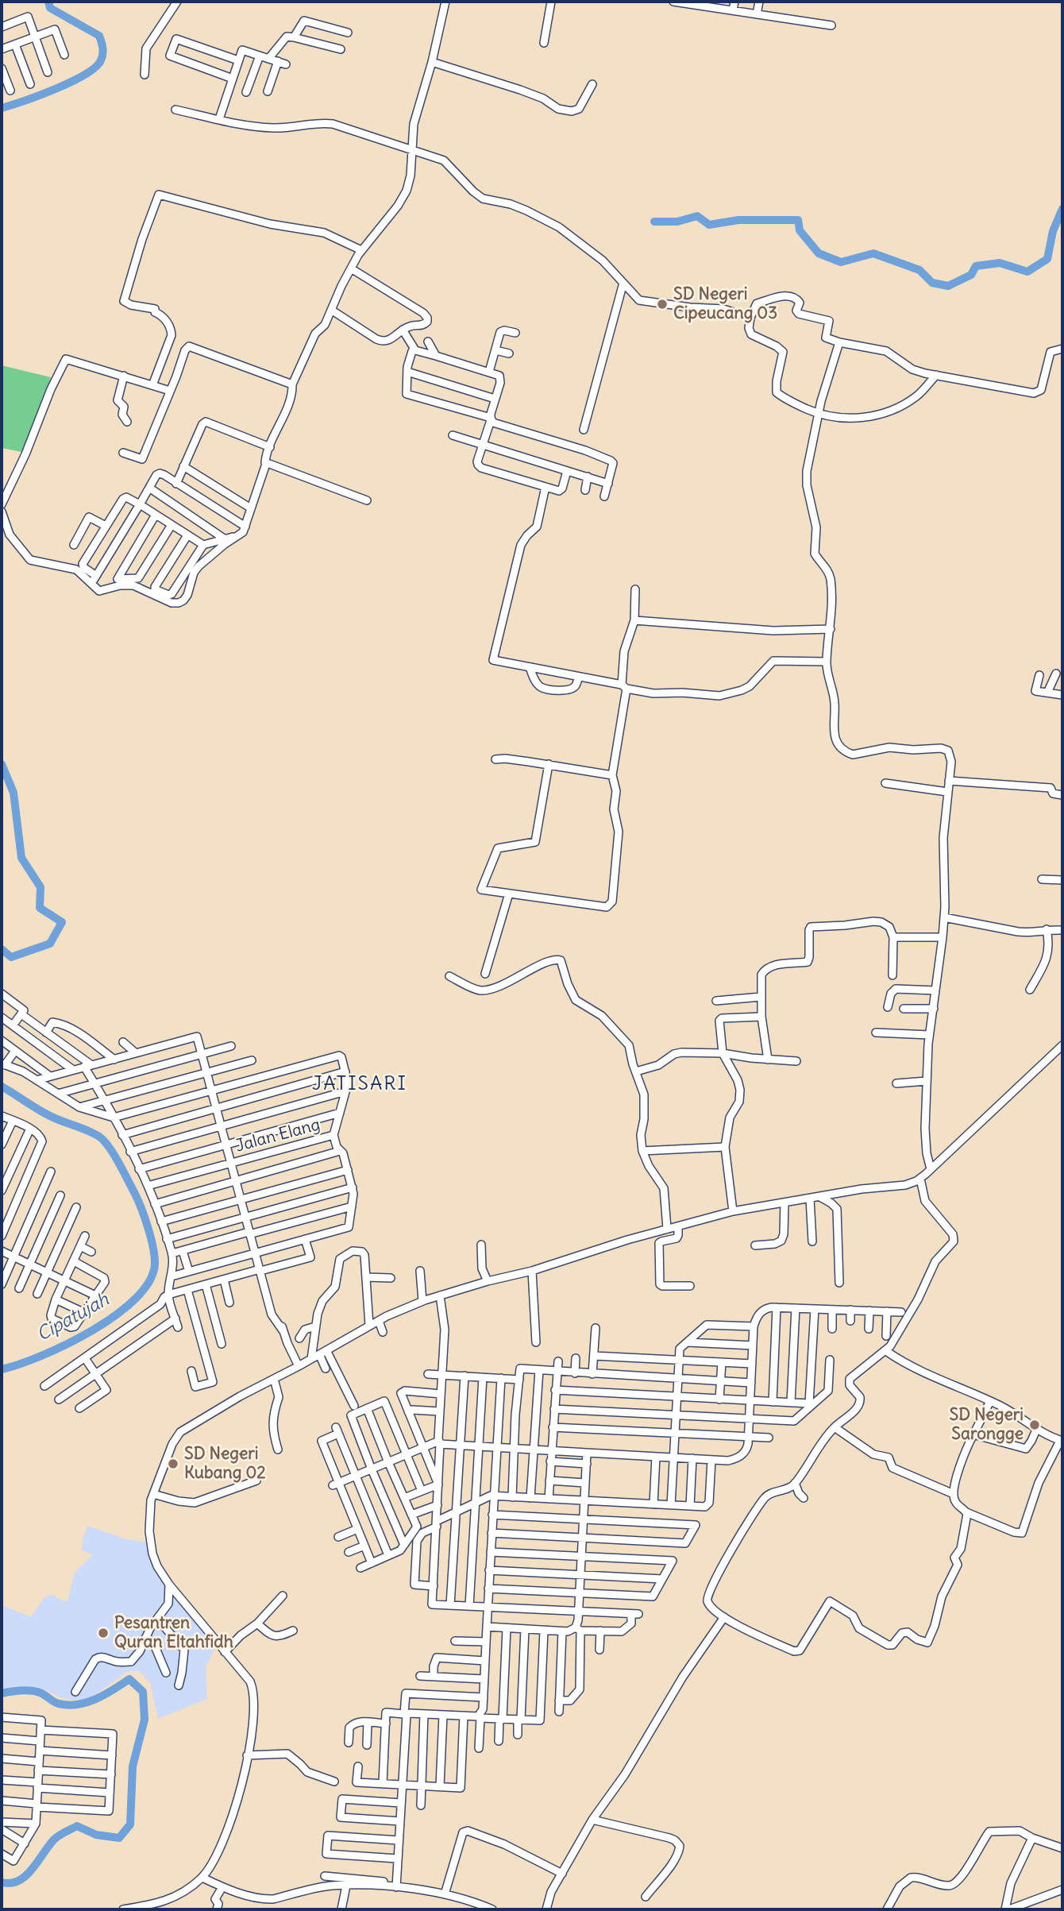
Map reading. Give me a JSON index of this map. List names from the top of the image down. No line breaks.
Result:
{"streets":{"street":["Jalan Elang"]},"districts":["JATISARI"],"water":["Cipatujah"],"places":["SD Negeri Cipeucang 03","SD Negeri Sarongge","SD Negeri Kubang 02","Pesantren Quran Eltahfidh"]}
